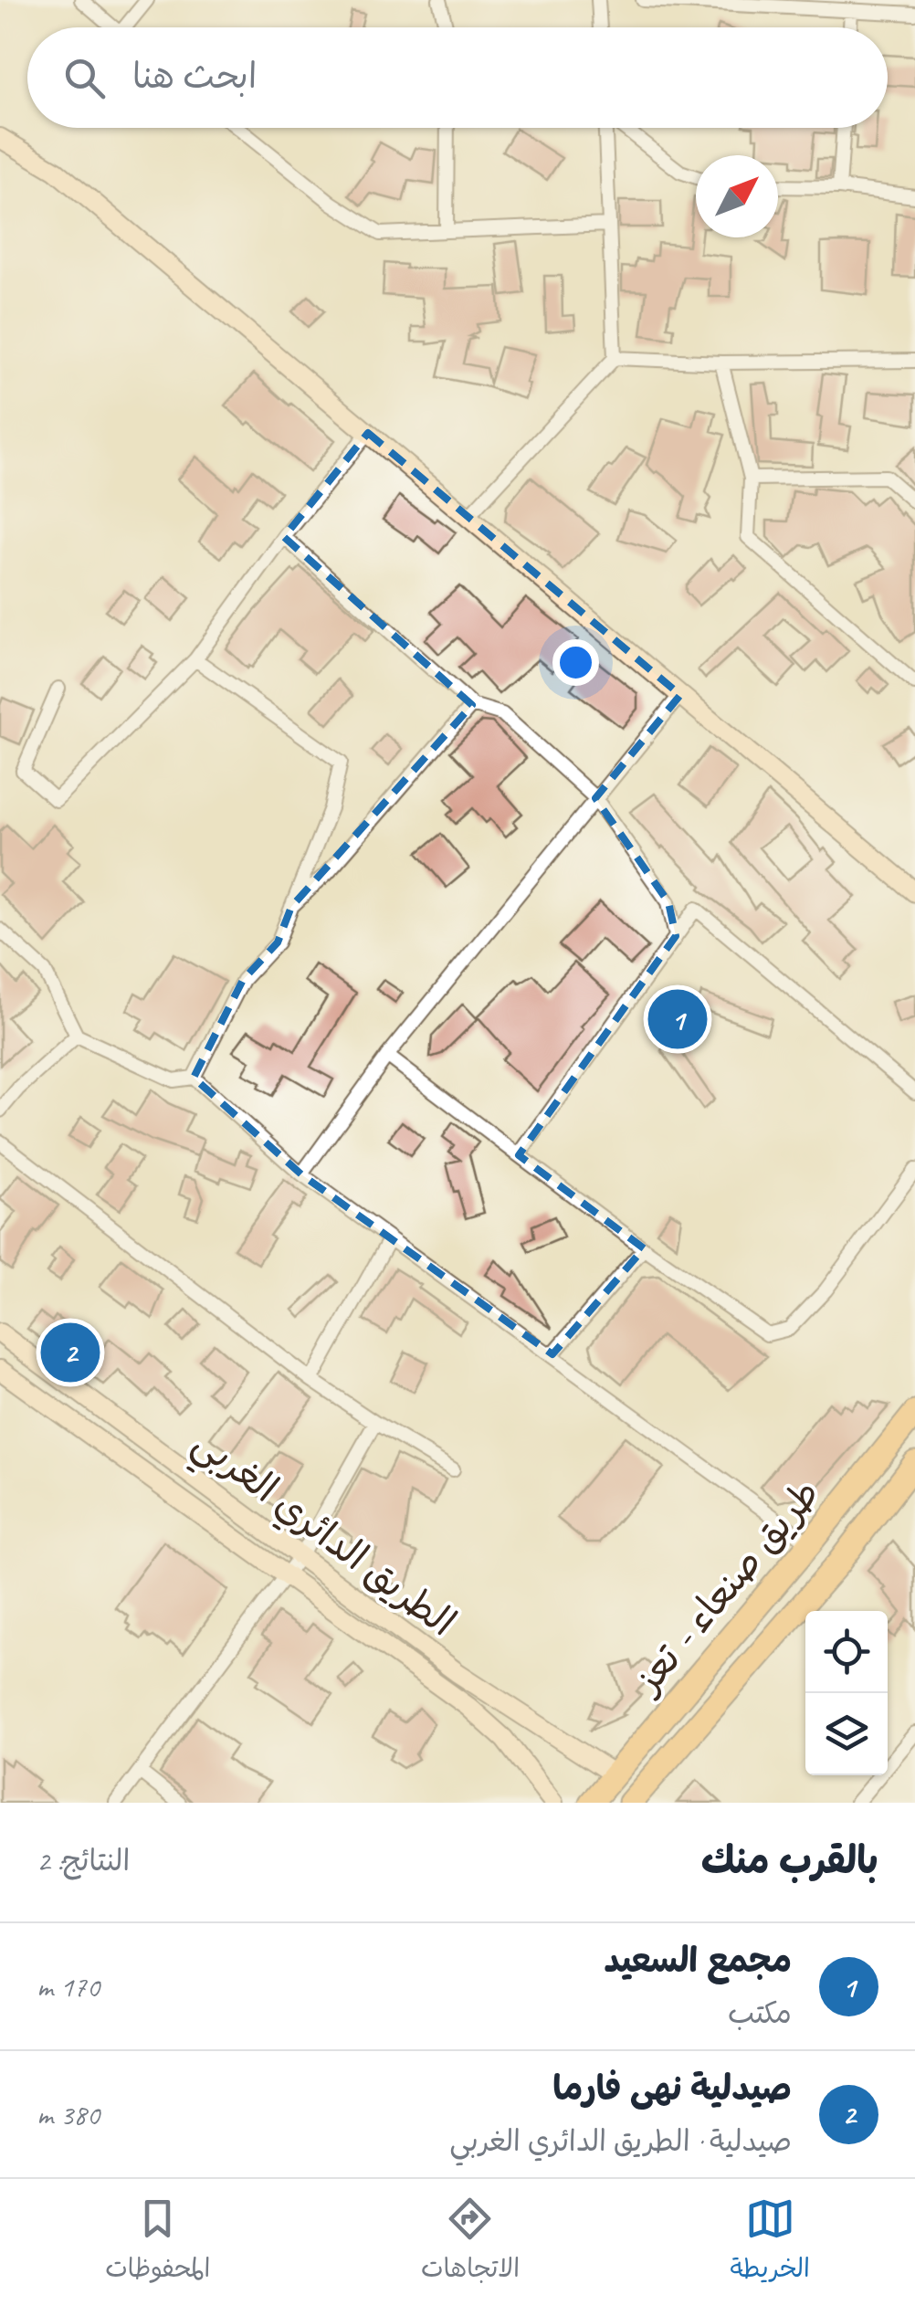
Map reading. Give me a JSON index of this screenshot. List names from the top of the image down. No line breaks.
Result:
{"streets":{"highway":["طريق صنعاء - تعز"],"main road":["الطريق الدائري الغربي"]},"crossings":[["الطريق الدائري الغربي","طريق صنعاء - تعز"]],"north":"top right","page":{"search":"ابحث هنا","pins":["1","2"],"heading":["بالقرب منك","النتائج: 2"],"list":[{"mark":"1","name":"مجمع السعيد","note":"مكتب","value":"170 m"},{"mark":"2","name":"صيدلية نهى فارما","note":"صيدلية · الطريق الدائري الغربي","value":"380 m"}],"nav":["الخريطة","الاتجاهات","المحفوظات"]}}
